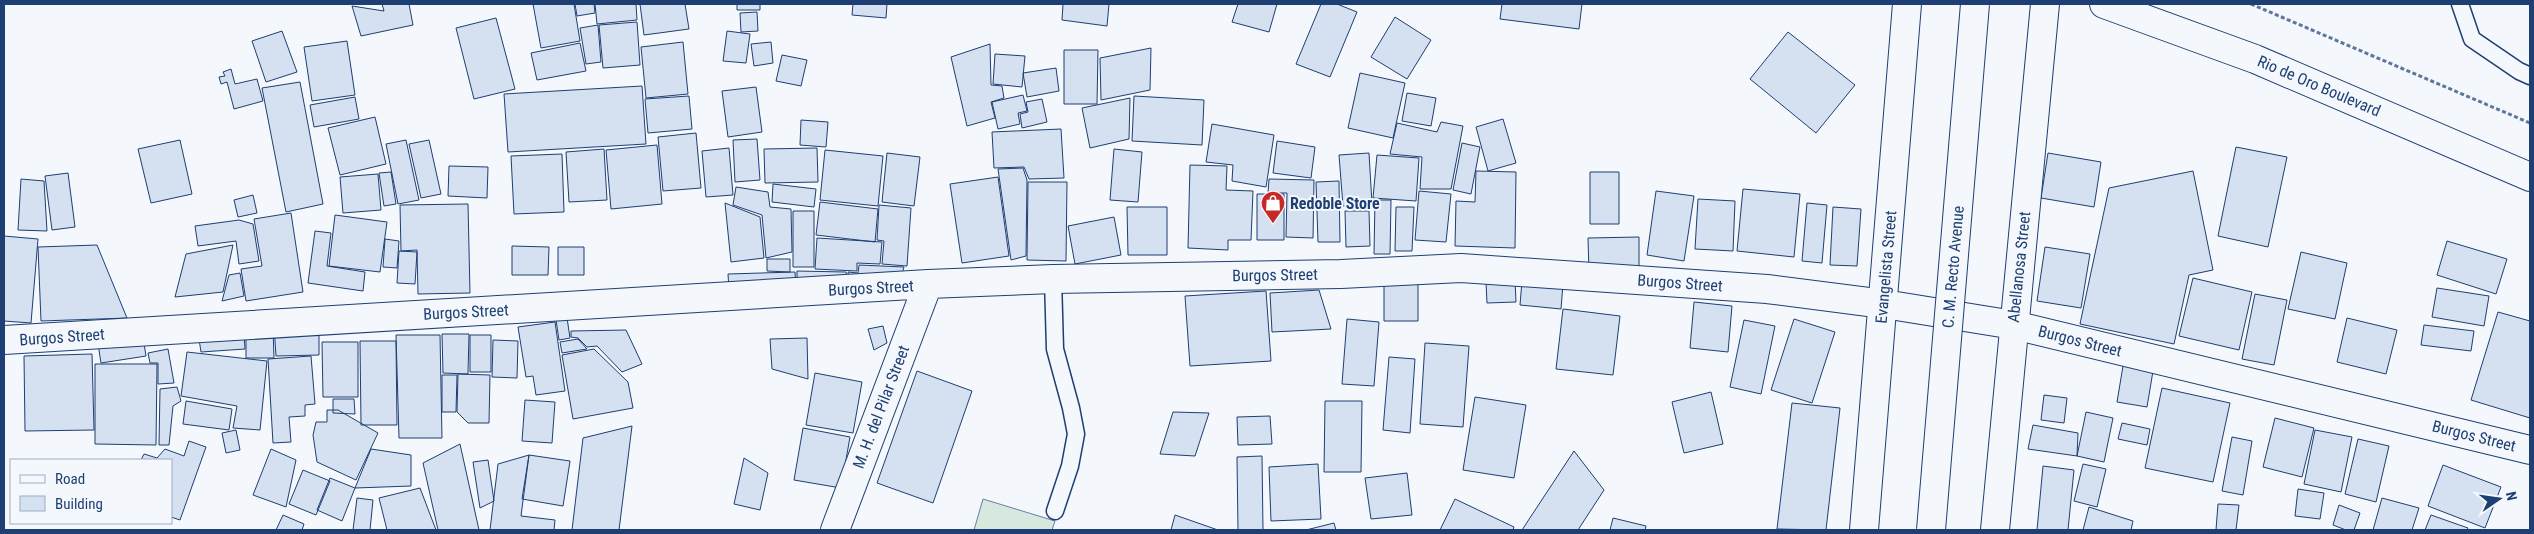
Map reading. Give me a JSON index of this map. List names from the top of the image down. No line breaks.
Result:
{"streets":{"main road":["Rio de Oro Boulevard","Evangelista Street","C. M. Recto Avenue","Abellanosa Street","Burgos Street","M. H. del Pilar Street"]},"crossings":[["Evangelista Street","Burgos Street"],["Abellanosa Street","Burgos Street"],["Burgos Street","M. H. del Pilar Street"]],"places":{"shop":["Redoble Store"]},"legend":["Road","Building"],"north":"right"}
